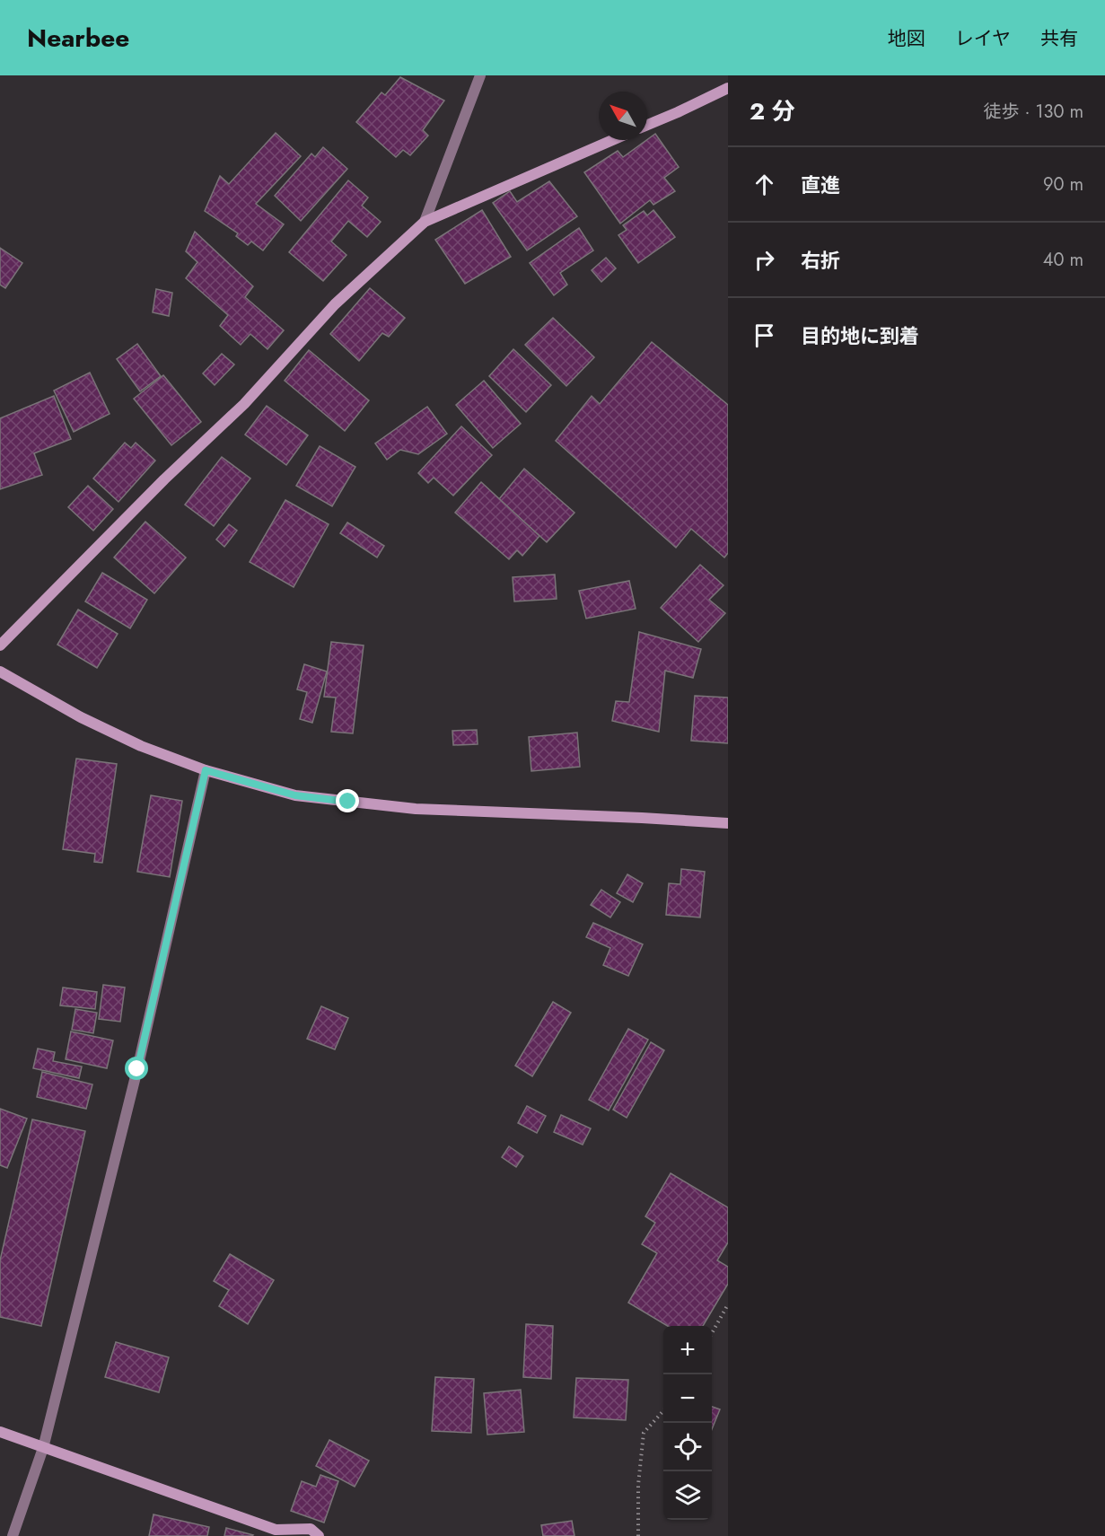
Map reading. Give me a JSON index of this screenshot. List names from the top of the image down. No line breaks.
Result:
{"north":"top left","page":{"header":"Nearbee","nav":["地図","レイヤ","共有"],"heading":["2 分","徒歩 · 130 m"],"list":[["直進","90 m"],["右折","40 m"],"目的地に到着"],"map_buttons":["+","−"]}}
